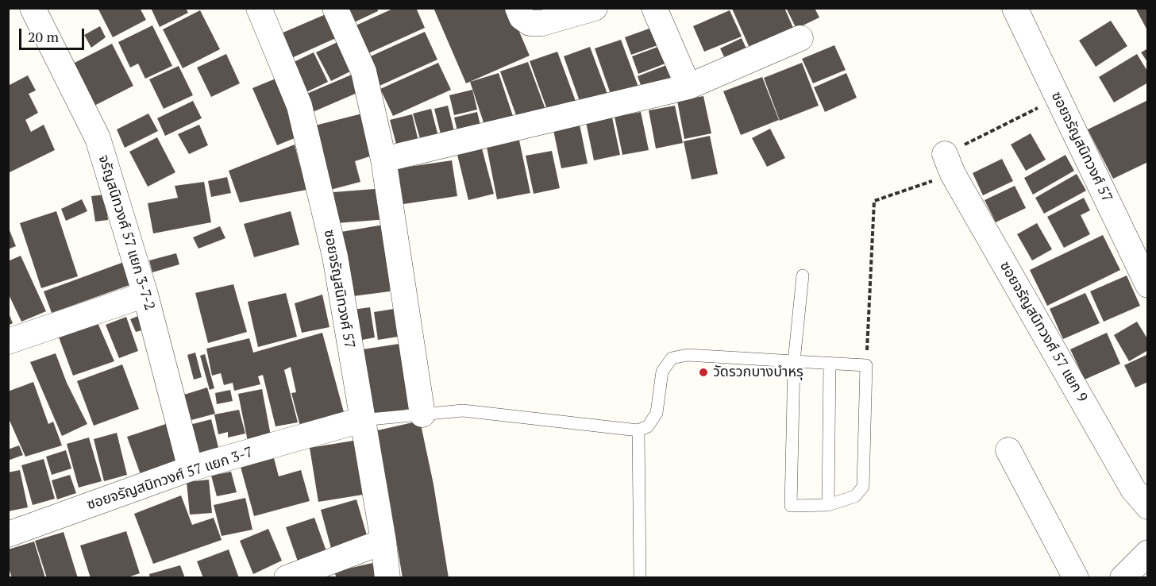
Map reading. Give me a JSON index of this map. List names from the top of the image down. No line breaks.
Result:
{"streets":{"street":["ซอยจรัญสนิทวงศ์ 57","จรัญสนิทวงศ์ 57 แยก 3-7-2","ซอยจรัญสนิทวงศ์ 57 แยก 9","ซอยจรัญสนิทวงศ์ 57 แยก 3-7"]},"crossings":[["ซอยจรัญสนิทวงศ์ 57","ซอยจรัญสนิทวงศ์ 57 แยก 3-7"],["จรัญสนิทวงศ์ 57 แยก 3-7-2","ซอยจรัญสนิทวงศ์ 57 แยก 3-7"]],"places":["วัดรวกบางบำหรุ"],"scale_bar":"20 m"}
